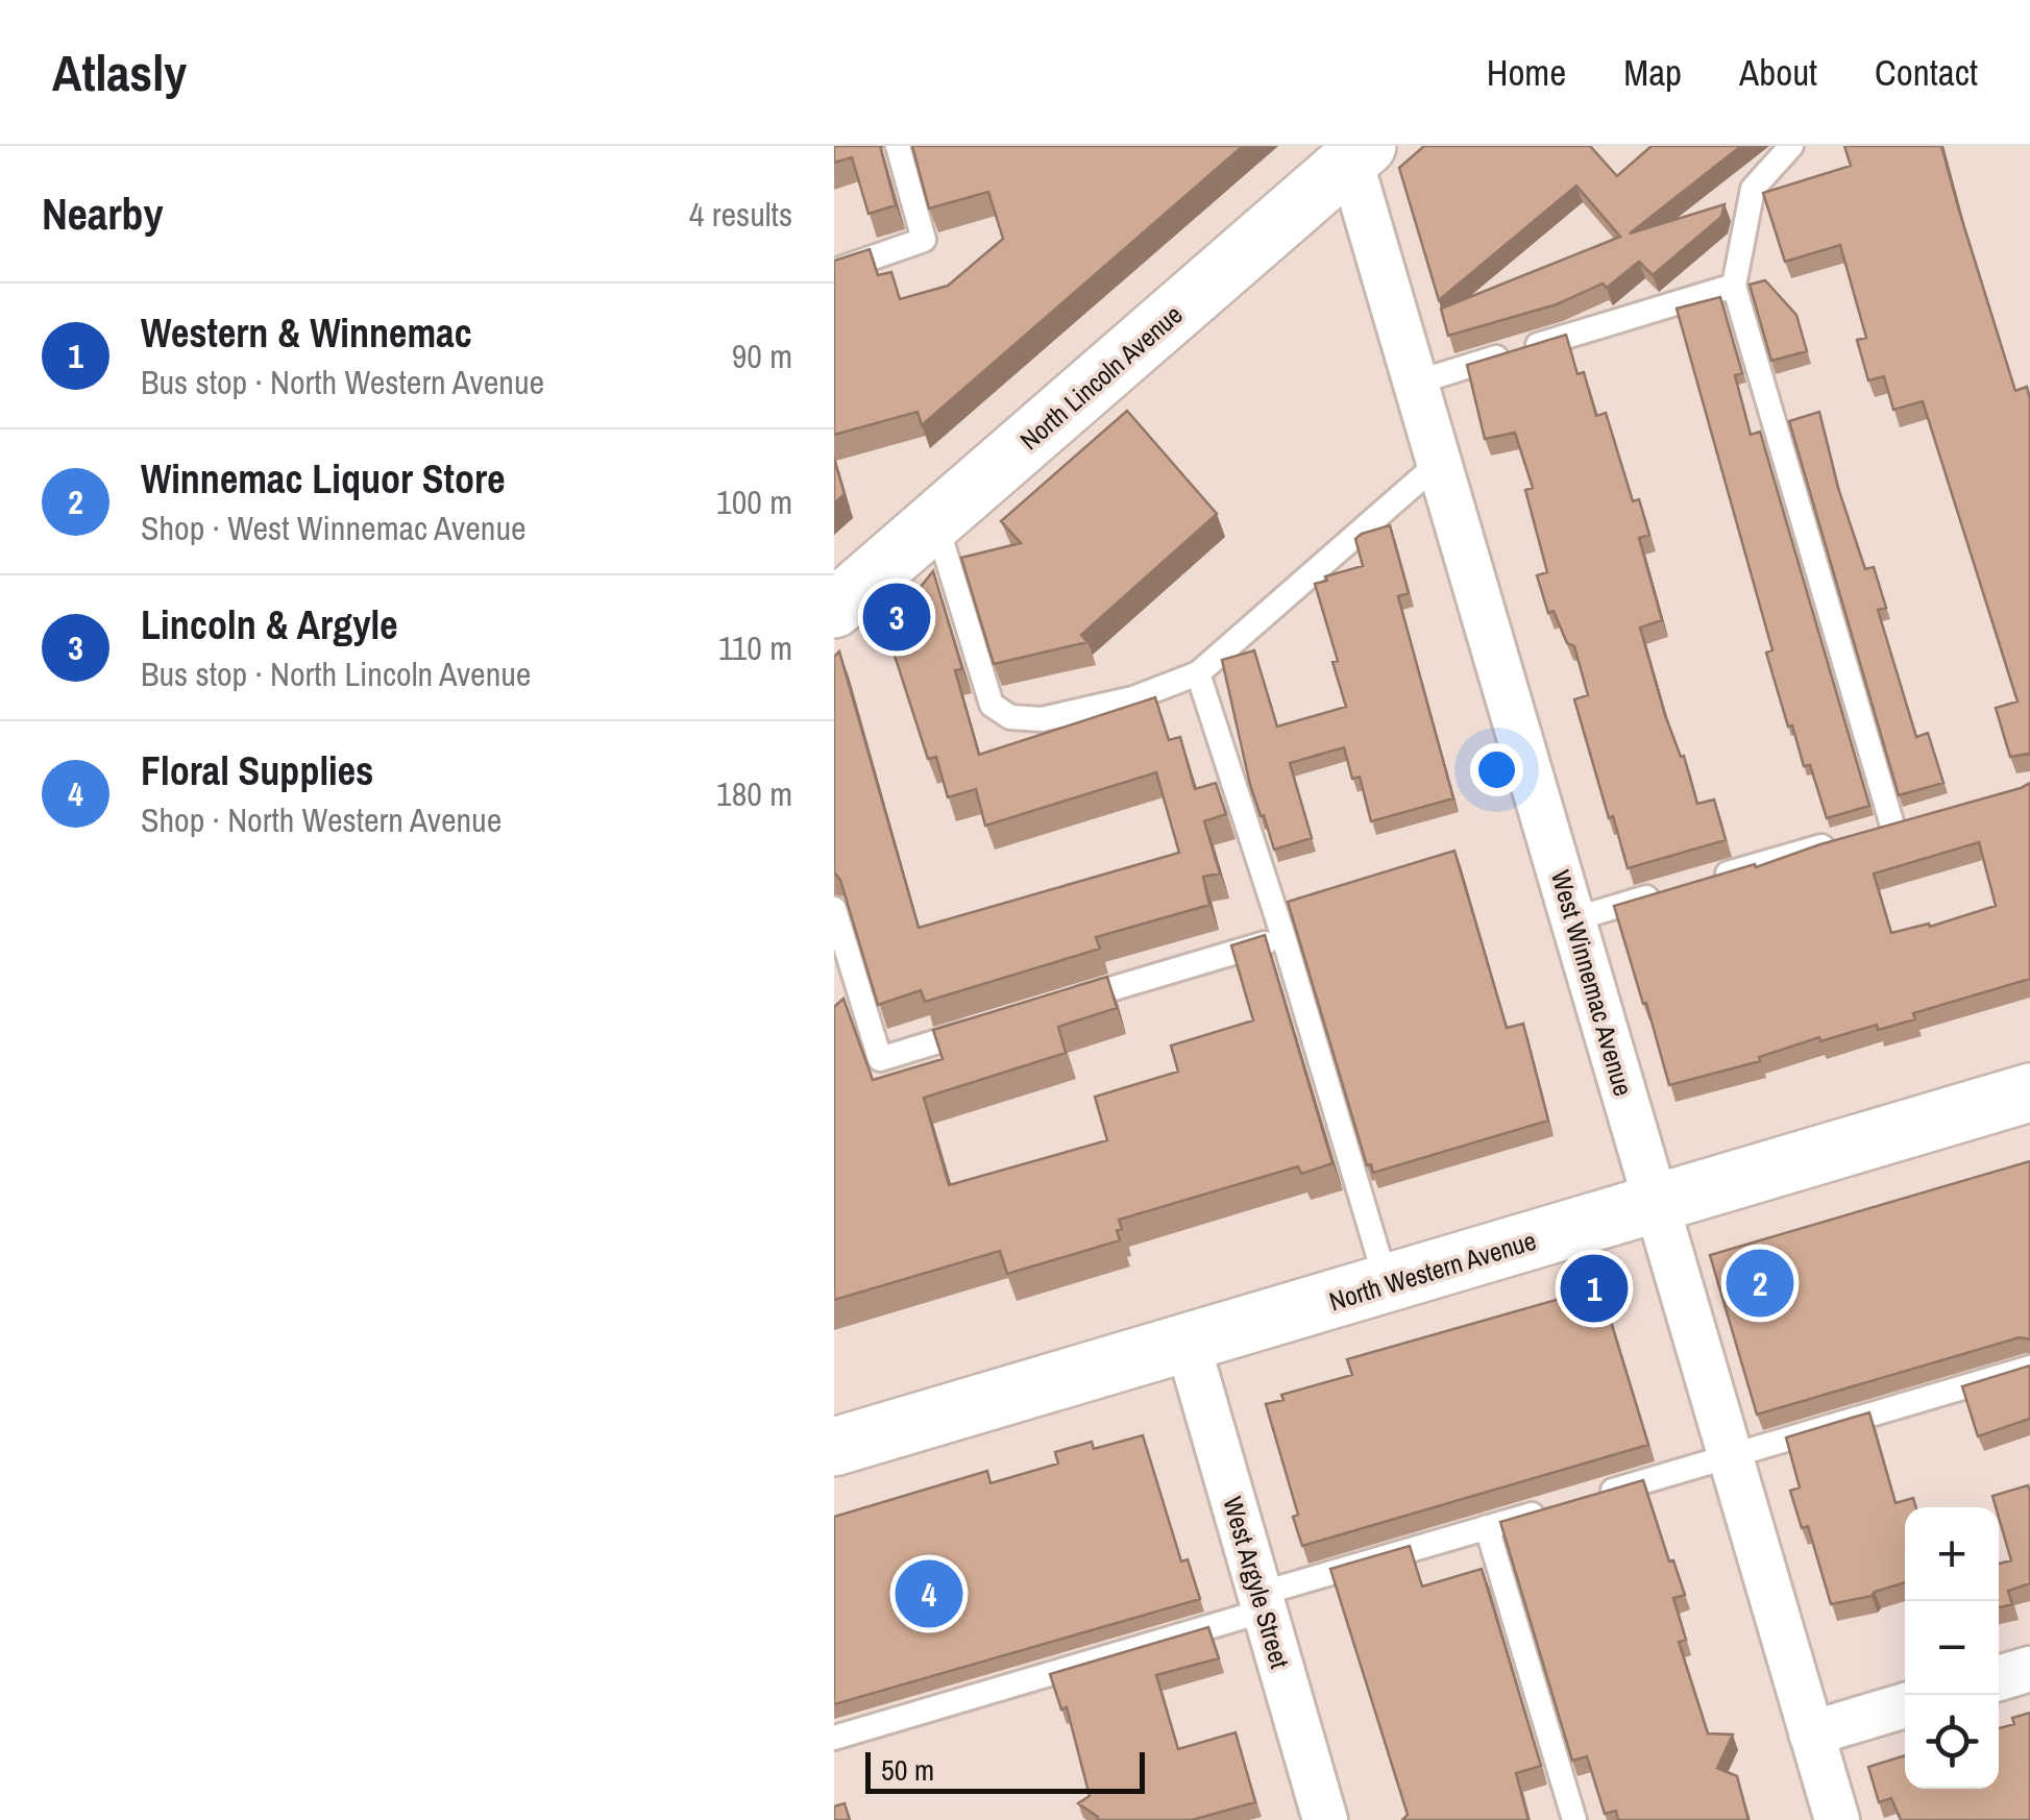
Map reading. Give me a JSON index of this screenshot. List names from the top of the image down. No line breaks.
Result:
{"streets":{"main road":["North Lincoln Avenue","North Western Avenue"],"street":["West Winnemac Avenue","West Argyle Street"]},"crossings":[["North Lincoln Avenue","West Winnemac Avenue"],["West Winnemac Avenue","North Western Avenue"],["North Western Avenue","West Argyle Street"]],"scale_bar":"50 m","page":{"header":"Atlasly","nav":["Home","Map","About","Contact"],"heading":["Nearby","4 results"],"list":[{"mark":"1","name":"Western & Winnemac","note":"Bus stop · North Western Avenue","value":"90 m"},{"mark":"2","name":"Winnemac Liquor Store","note":"Shop · West Winnemac Avenue","value":"100 m"},{"mark":"3","name":"Lincoln & Argyle","note":"Bus stop · North Lincoln Avenue","value":"110 m"},{"mark":"4","name":"Floral Supplies","note":"Shop · North Western Avenue","value":"180 m"}],"pins":["3","2","1","4"],"map_buttons":["+","−"],"scale":"50 m"}}
